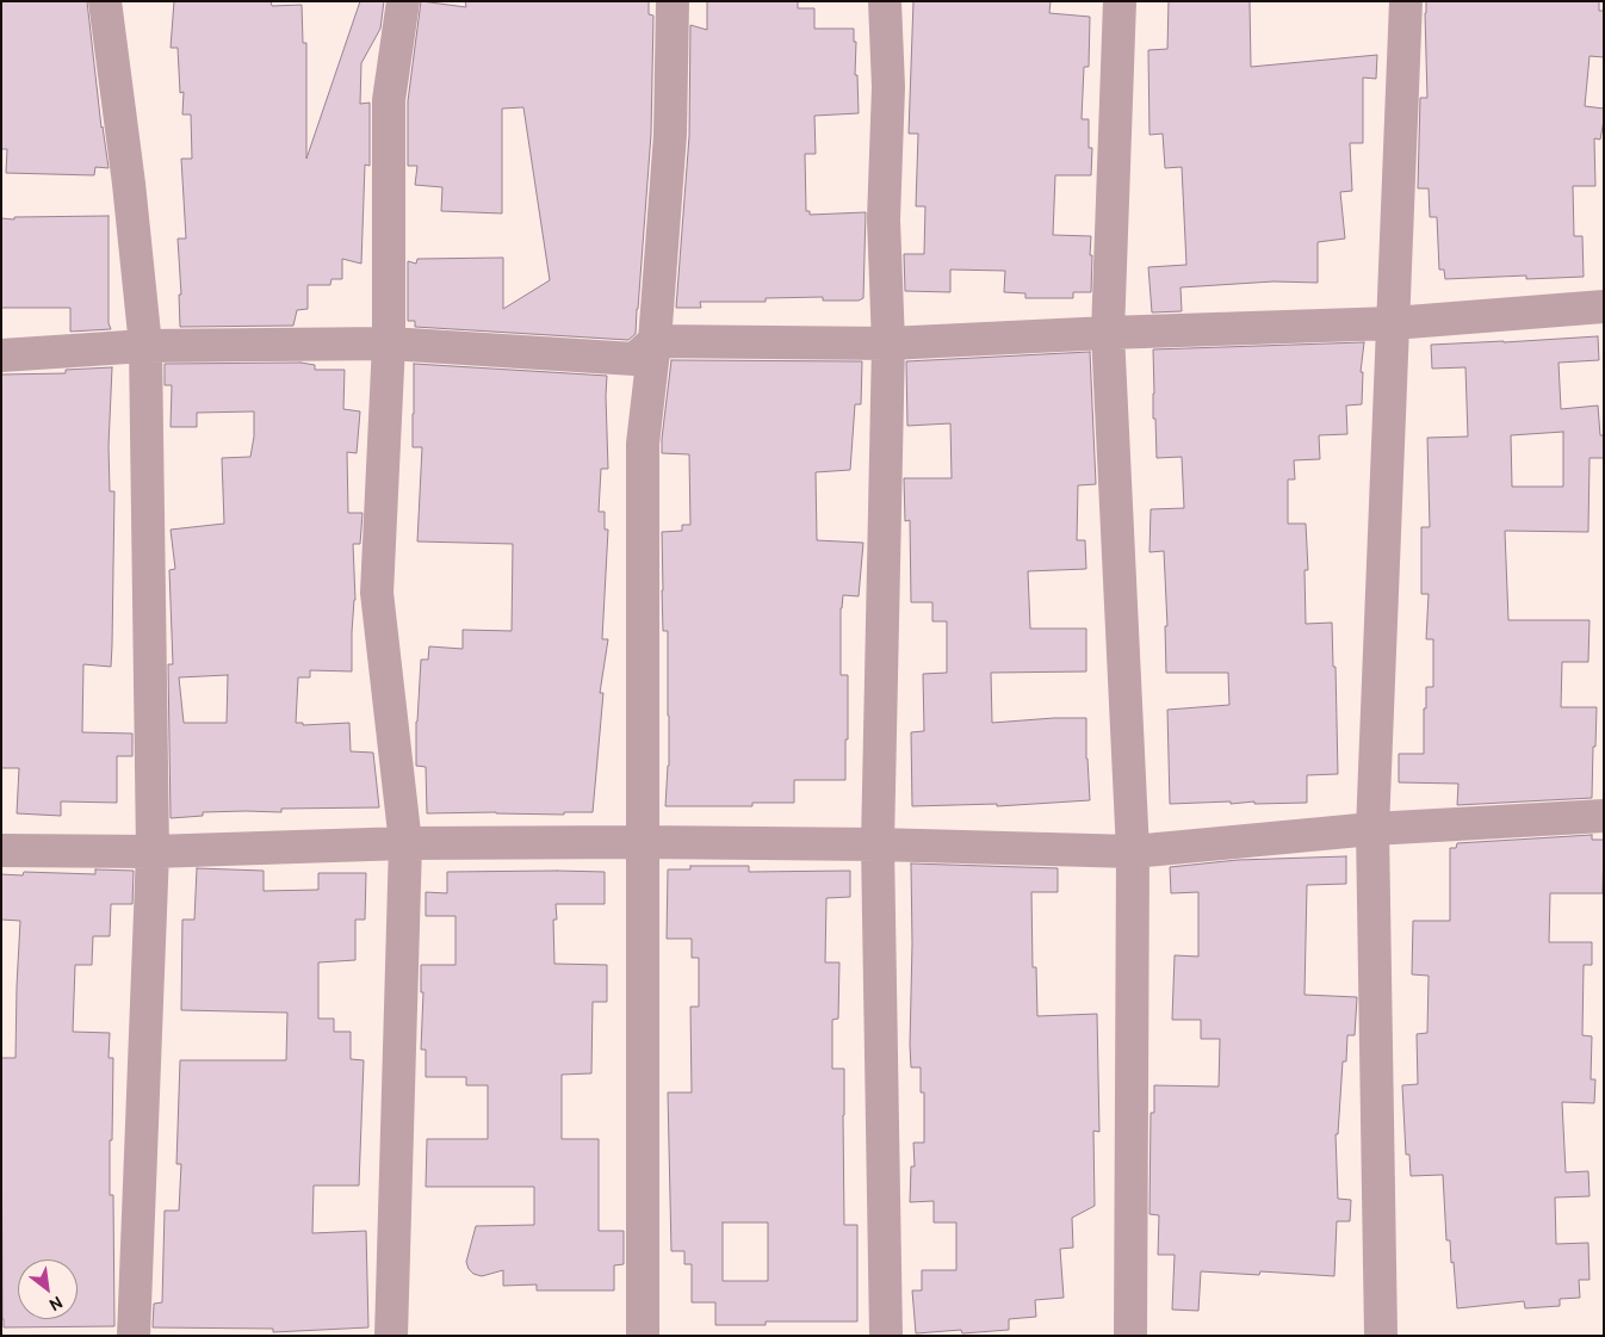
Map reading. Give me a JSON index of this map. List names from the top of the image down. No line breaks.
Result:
{"north":"bottom right"}
